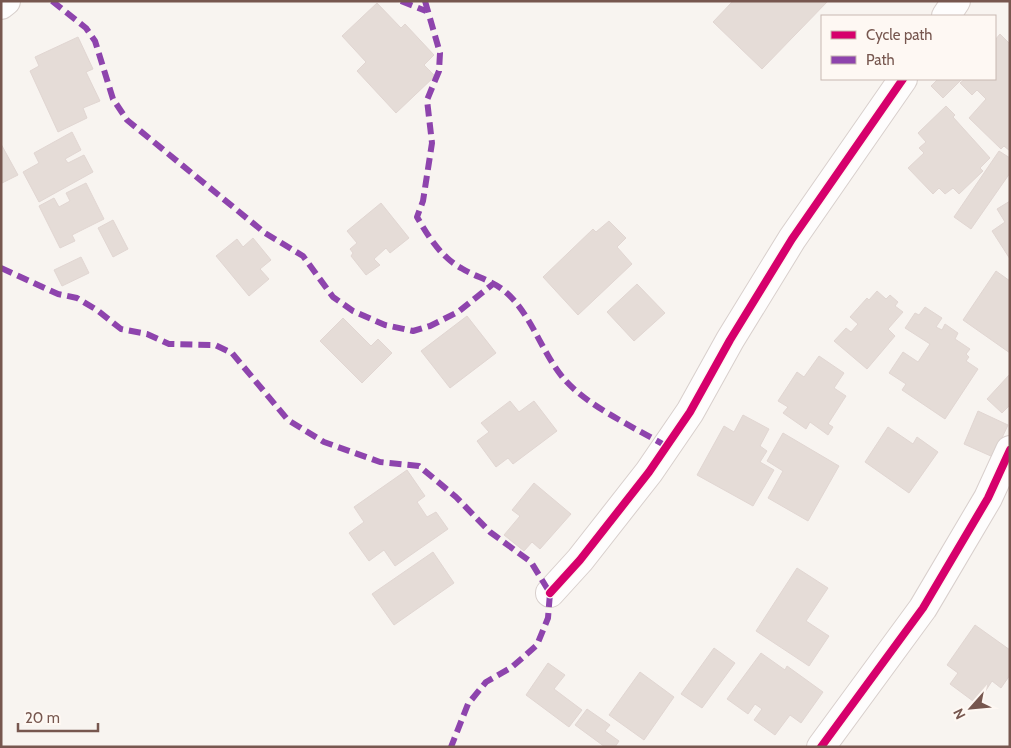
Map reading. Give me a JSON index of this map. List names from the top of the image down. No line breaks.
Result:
{"legend":["Cycle path","Path"],"scale_bar":"20 m","north":"bottom left"}
